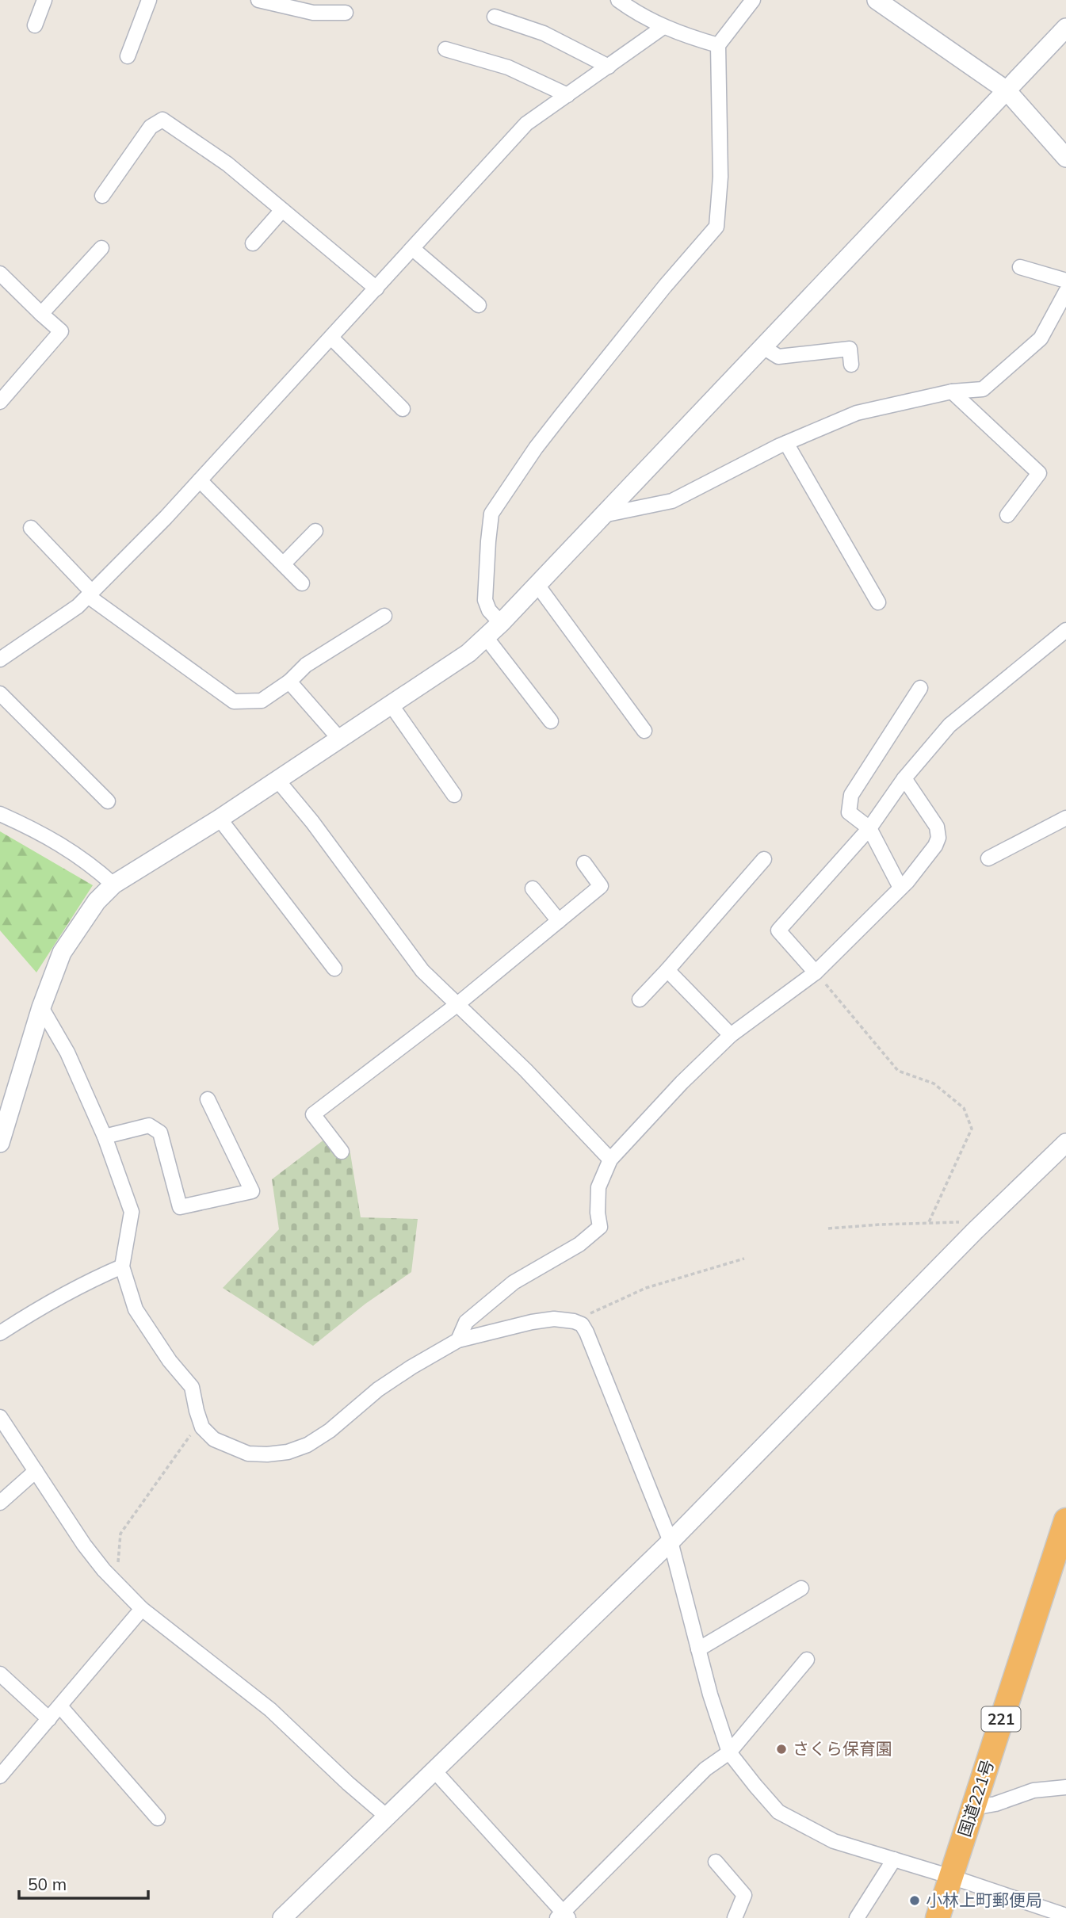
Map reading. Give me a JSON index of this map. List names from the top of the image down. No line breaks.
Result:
{"streets":{"highway":["221","国道221号"]},"places":["さくら保育園","小林上町郵便局"],"scale_bar":"50 m"}
